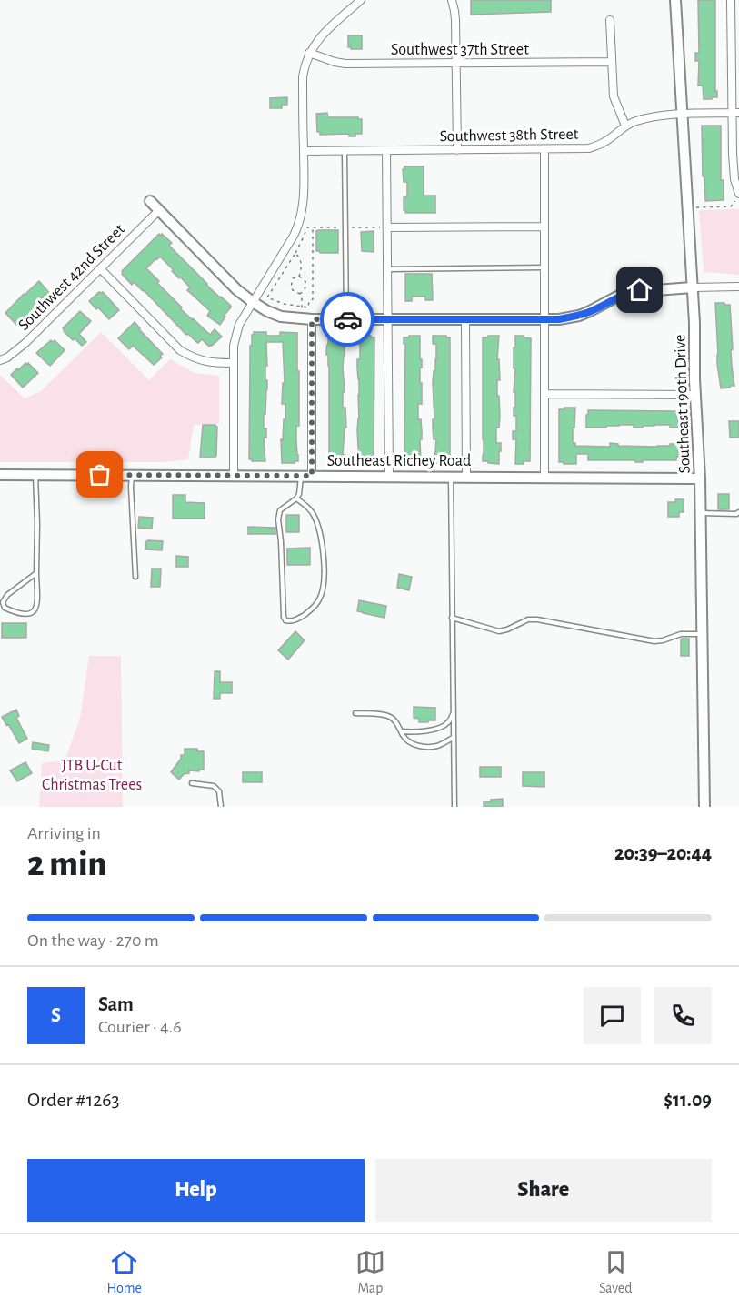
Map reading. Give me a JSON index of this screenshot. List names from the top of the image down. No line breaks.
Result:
{"streets":{"main road":["Southeast 190th Drive","Southeast Richey Road"],"street":["Southwest 37th Street","Southwest 38th Street","Southwest 42nd Street"]},"crossings":[["Southwest 38th Street","Southeast 190th Drive"],["Southeast 190th Drive","Southeast Richey Road"]],"parks":["JTB U-Cut Christmas Trees"],"page":{"heading":["2 min","Arriving in","20:39–20:44"],"panel":["Sam","Courier · 4.6","Order #1263","$11.09"],"bar":"On the way · 270 m","round":"S","buttons":["Help","Share"],"tabs":["Home","Map","Saved"]}}
